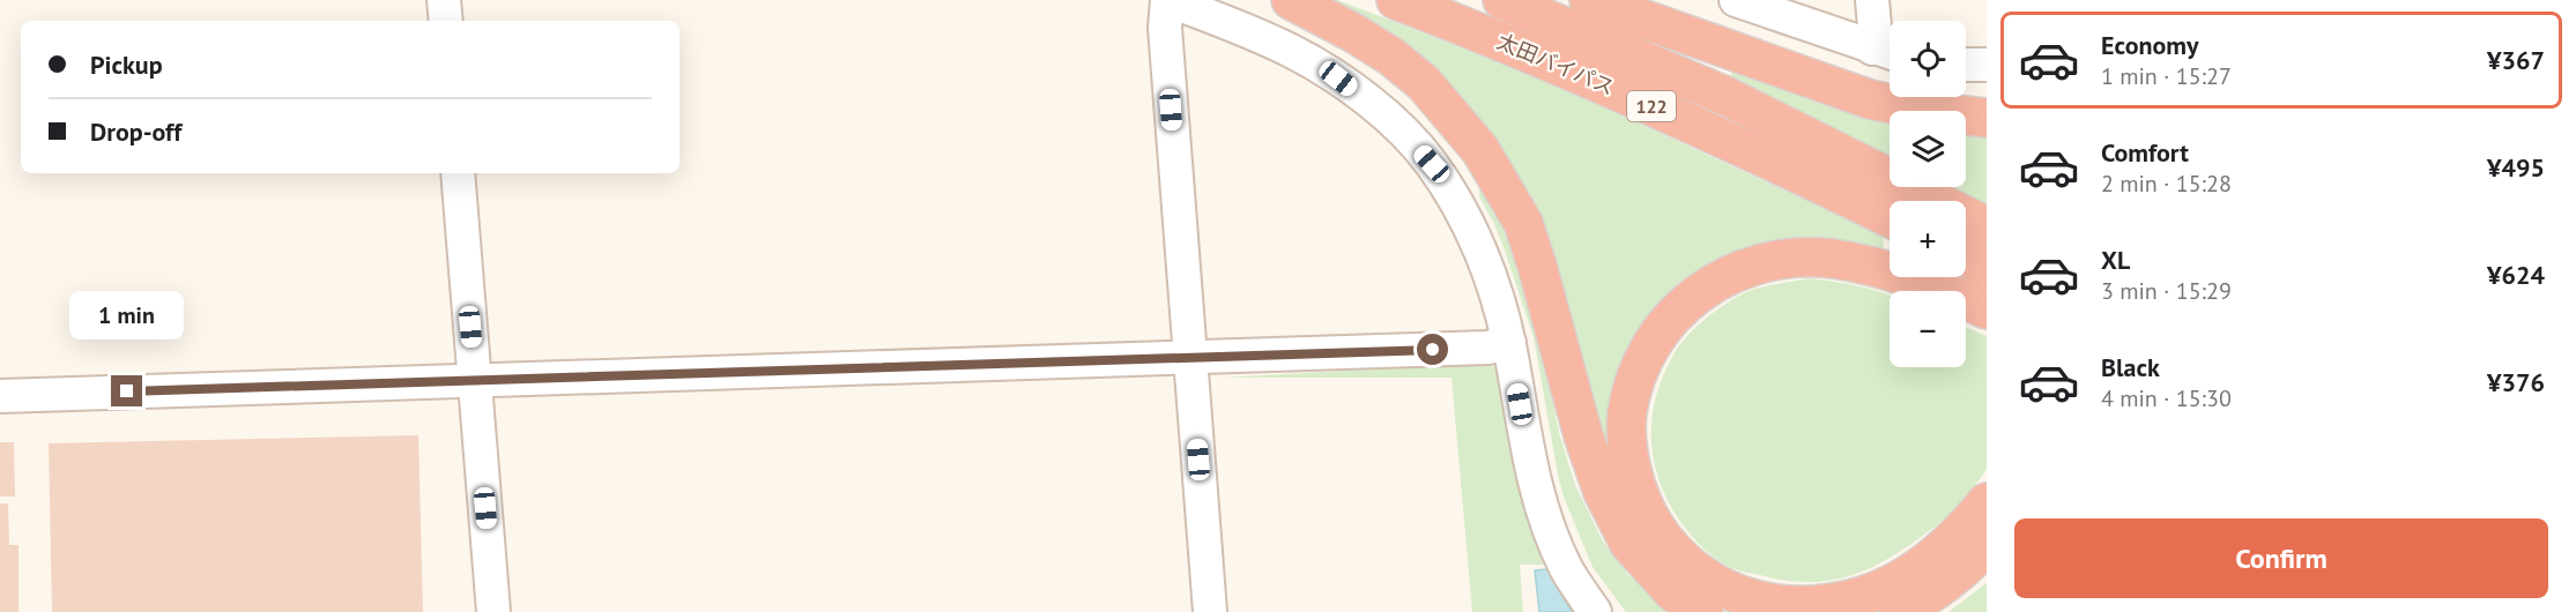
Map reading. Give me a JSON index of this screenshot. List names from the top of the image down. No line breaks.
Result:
{"streets":{"highway":["太田バイパス","122"]},"page":{"list":[{"name":"Economy","note":"1 min · 15:27","value":"¥367"},{"name":"Comfort","note":"2 min · 15:28","value":"¥495"},{"name":"XL","note":"3 min · 15:29","value":"¥624"},{"name":"Black","note":"4 min · 15:30","value":"¥376"}],"map_buttons":["+","−"],"banner":["Pickup","Drop-off"],"bubble":"1 min","buttons":"Confirm"}}
